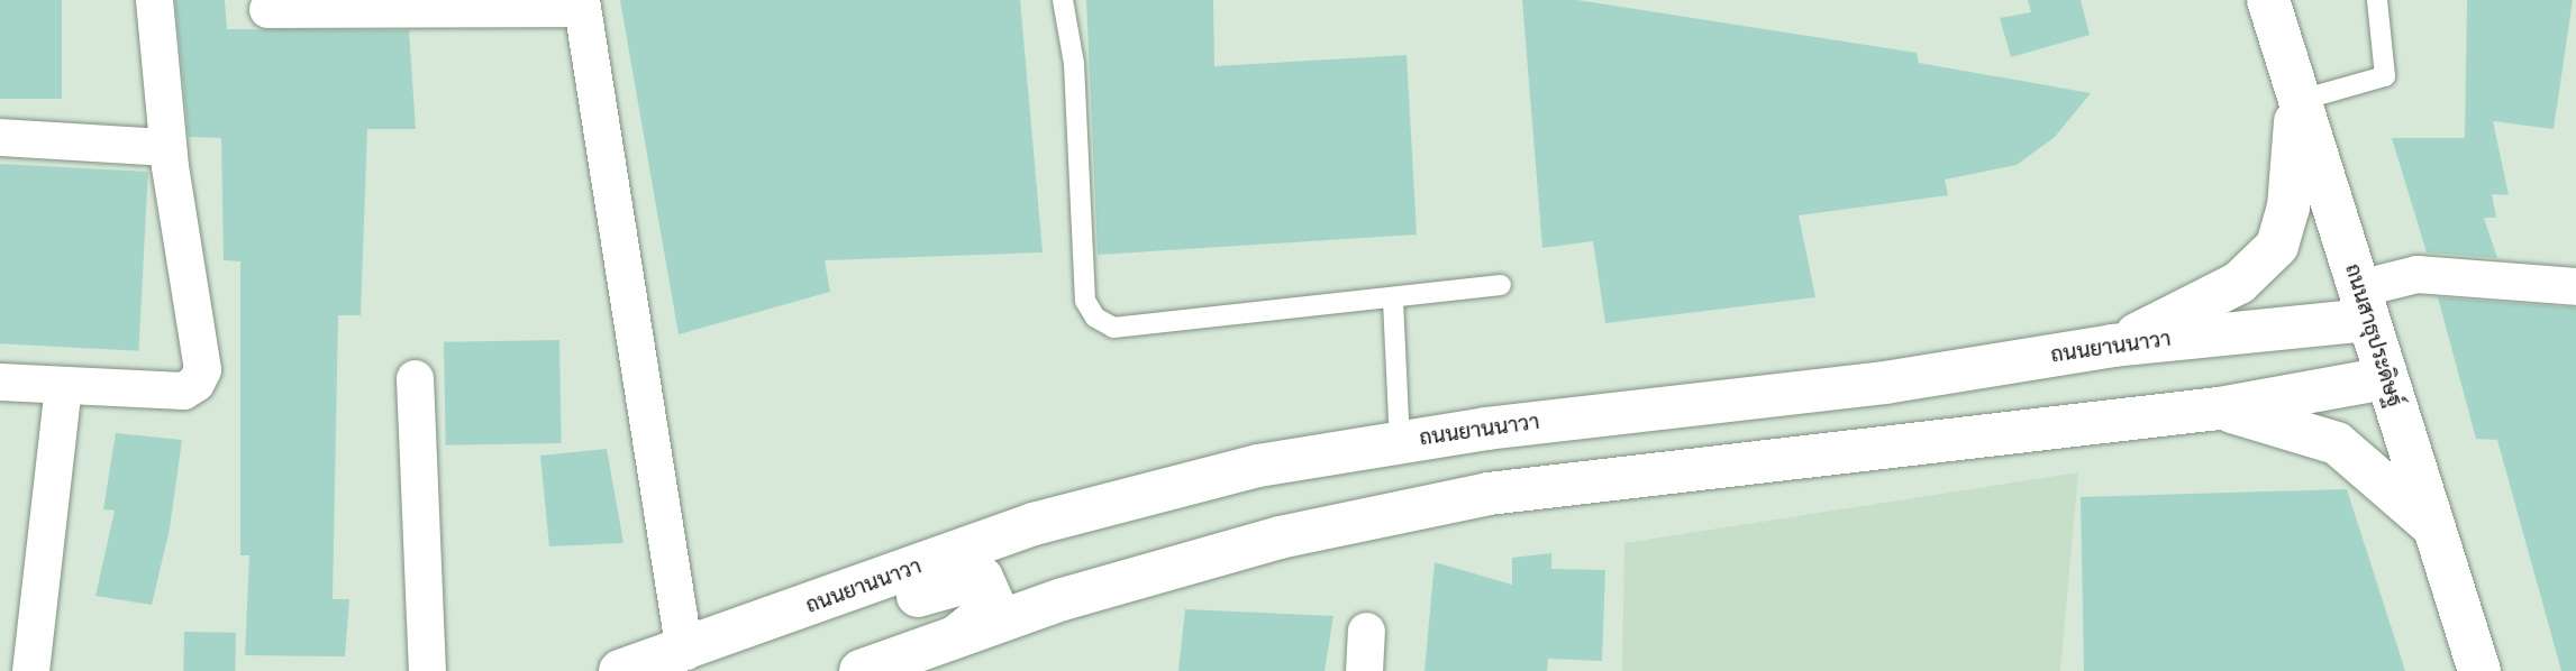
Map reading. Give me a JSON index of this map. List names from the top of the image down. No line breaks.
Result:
{"streets":{"main road":["ถนนสาธุประดิษฐ์","ถนนยานนาวา"]},"crossings":[["ถนนสาธุประดิษฐ์","ถนนยานนาวา"]]}
